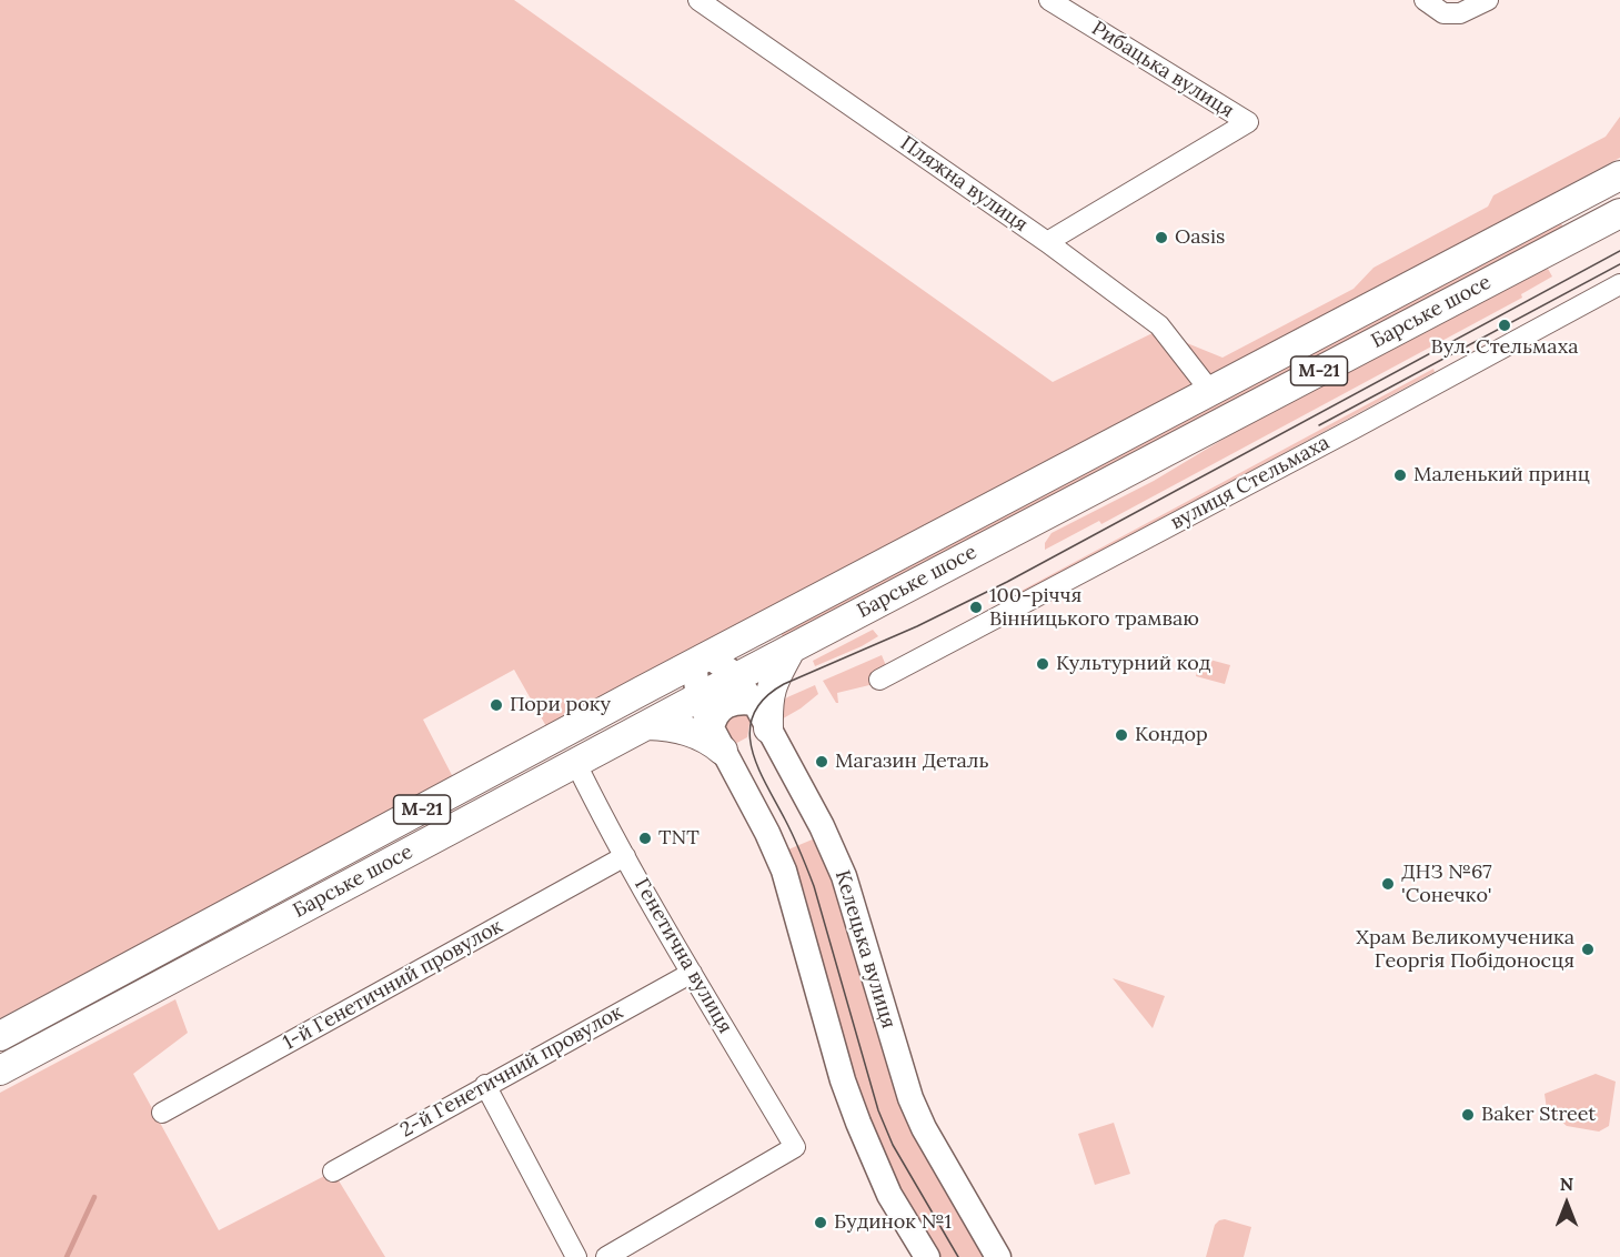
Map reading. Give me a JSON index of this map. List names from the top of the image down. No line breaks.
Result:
{"streets":{"highway":["Барське шосе","М-21"],"main road":["Келецька вулиця"],"street":["Рибацька вулиця","Пляжна вулиця","вулиця Стельмаха","Генетична вулиця","1-й Генетичний провулок","2-й Генетичний провулок"]},"crossings":[["Рибацька вулиця","Пляжна вулиця"],["Пляжна вулиця","М-21"],["Барське шосе","Келецька вулиця"],["Барське шосе","Генетична вулиця"],["М-21","Келецька вулиця"],["Генетична вулиця","1-й Генетичний провулок"],["Генетична вулиця","2-й Генетичний провулок"]],"places":["Oasis","Вул. Стельмаха","Маленький принц","100-річчя Вінницького трамваю","Культурний код","Пори року","Кондор","Магазин Деталь","TNT","ДНЗ №67 'Сонечко'","Храм Великомученика Георгія Побідоносця","Baker Street","Будинок №1"],"north":"top"}
